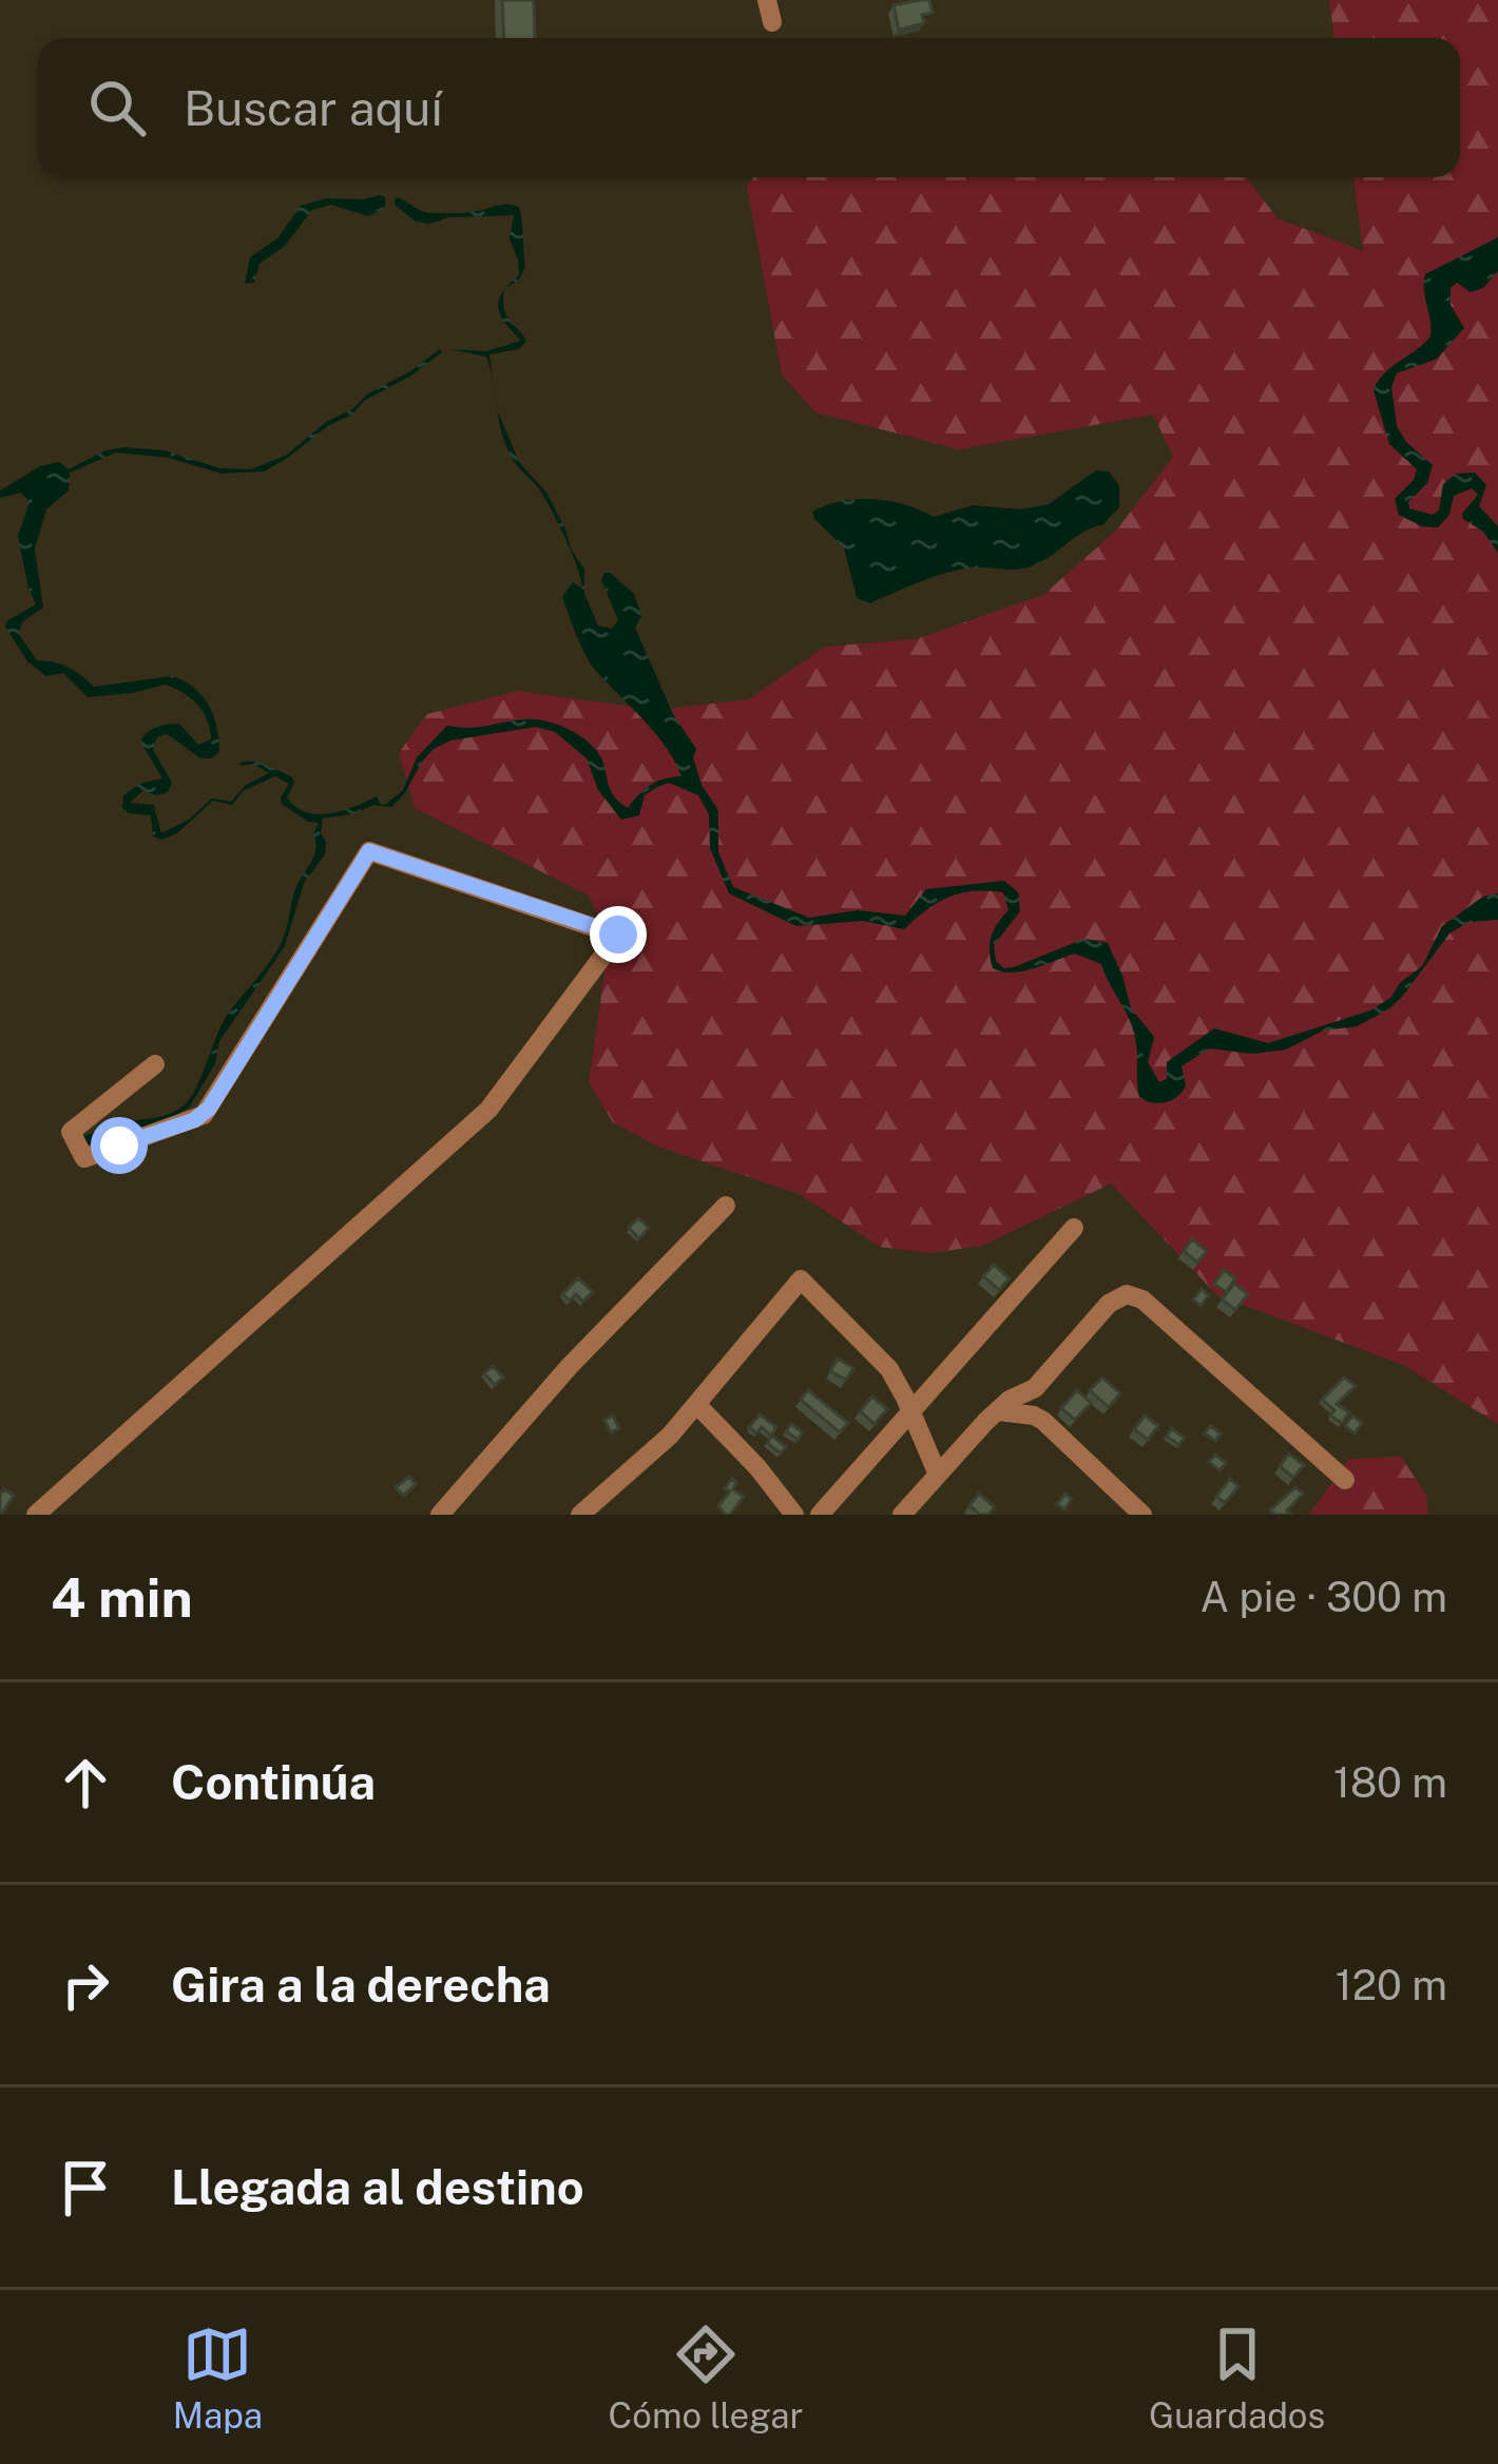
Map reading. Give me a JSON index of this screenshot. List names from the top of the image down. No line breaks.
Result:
{"page":{"search":"Buscar aquí","heading":["4 min","A pie · 300 m"],"list":[["Continúa","180 m"],["Gira a la derecha","120 m"],"Llegada al destino"],"nav":["Mapa","Cómo llegar","Guardados"]}}
